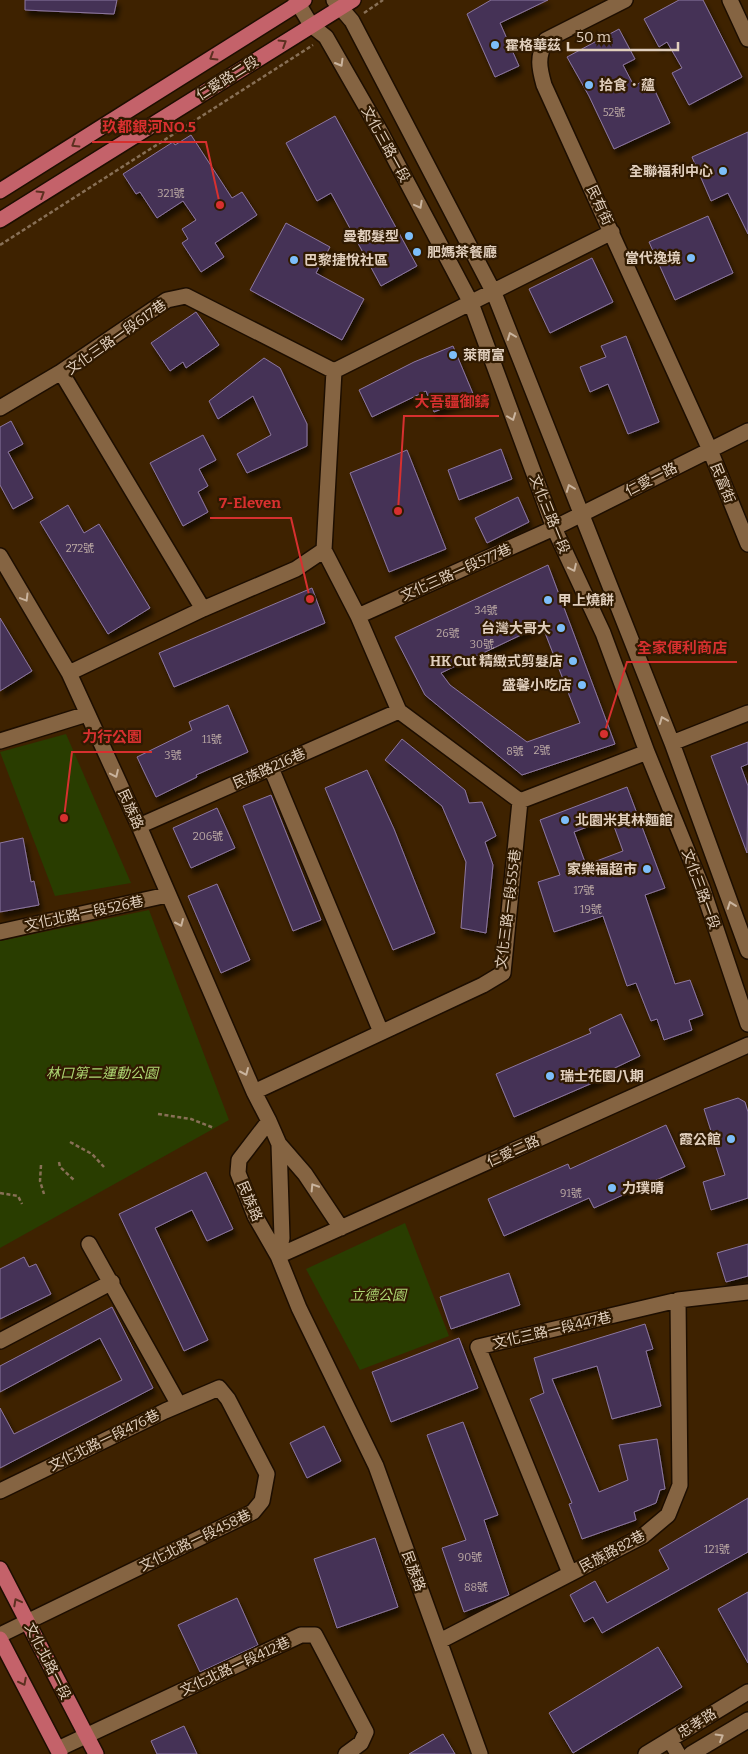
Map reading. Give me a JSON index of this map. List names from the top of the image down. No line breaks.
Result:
{"streets":{"main road":["仁愛路二段","文化北路一段"],"street":["文化三路一段","民有街","文化三路一段617巷","仁愛一路","民富街","文化三路一段577巷","民族路216巷","民族路","文化三路一段555巷","文化北路一段526巷","仁愛二路","文化三路一段447巷","文化北路一段476巷","文化北路一段458巷","民族路82巷","文化北路一段412巷","忠孝路"]},"crossings":[["仁愛路二段","文化三路一段"],["文化三路一段","仁愛一路"],["文化三路一段","文化三路一段577巷"],["民有街","仁愛一路"],["民有街","民富街"],["仁愛一路","民富街"],["仁愛一路","文化三路一段577巷"],["民族路216巷","民族路"],["民族路","文化三路一段555巷"],["民族路","文化北路一段526巷"],["民族路","仁愛二路"],["民族路","民族路82巷"],["文化三路一段447巷","民族路82巷"],["文化北路一段476巷","文化北路一段458巷"],["文化北路一段458巷","文化北路一段"],["文化北路一段","文化北路一段412巷"]],"one_way":["民族路"],"parks":["林口第二運動公園","立德公園"],"places":["霍格華茲","拾食．蘊","全聯福利中心","玖都銀河NO.5","曼都髮型","肥媽茶餐廳","當代逸境","巴黎捷悅社區","萊爾富","大吾疆御鑄","7-Eleven","甲上燒餅","台灣大哥大","HK Cut 精緻式剪髮店","盛馨小吃店","全家便利商店","力行公園","北園米其林麵館","家樂福超市","瑞士花園八期","霞公館","力璞晴"],"house_numbers":["52號","321號","272號","34號","26號","30號","11號","2號","8號","3號","206號","17號","19號","91號","121號","90號","88號"],"scale_bar":"50 m"}
